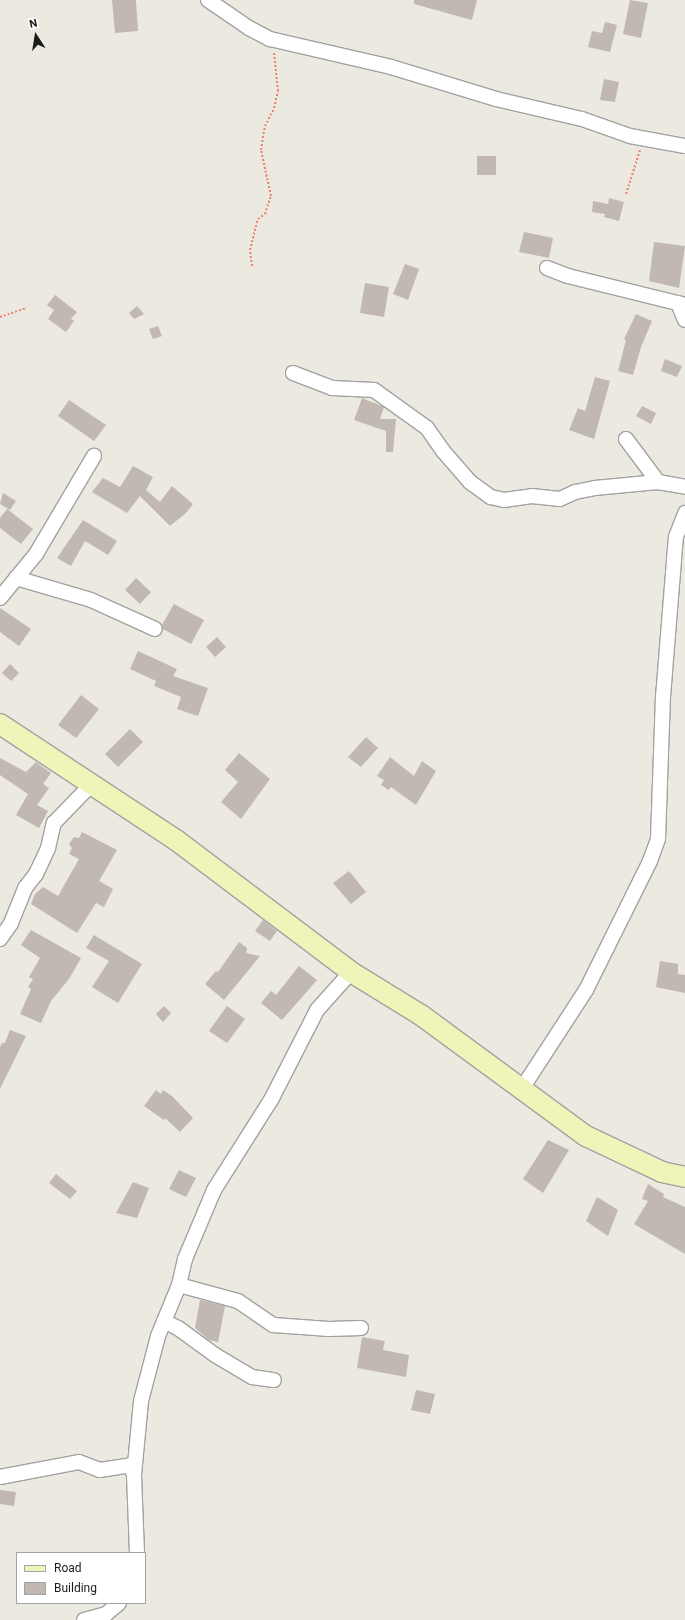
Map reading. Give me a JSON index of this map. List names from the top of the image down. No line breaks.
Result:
{"legend":["Road","Building"],"north":"top"}
